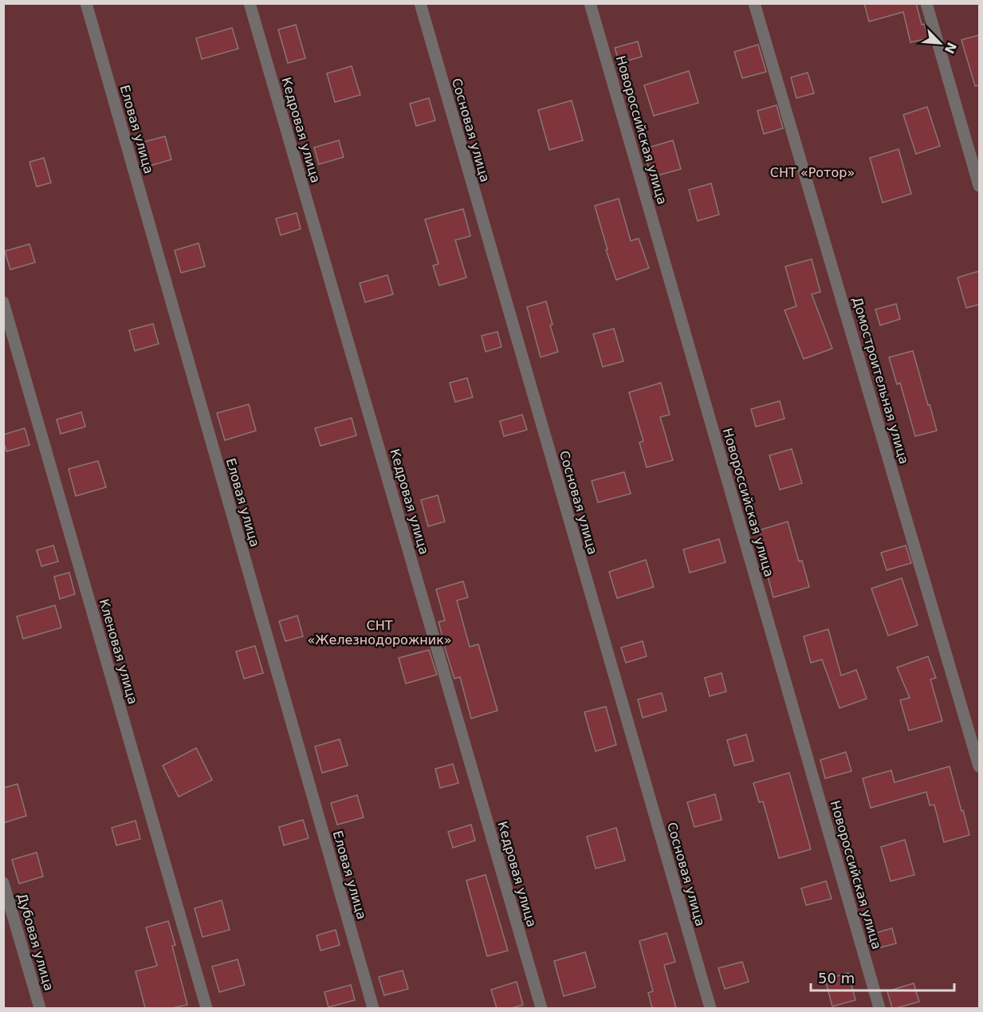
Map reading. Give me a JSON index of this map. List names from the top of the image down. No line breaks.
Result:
{"streets":{"street":["Еловая улица","Кедровая улица","Сосновая улица","Новороссийская улица","Домостроительная улица","Кленовая улица","Дубовая улица"]},"parks":["СНТ «Ротор»","СНТ «Железнодорожник»"],"scale_bar":"50 m","north":"bottom right"}
